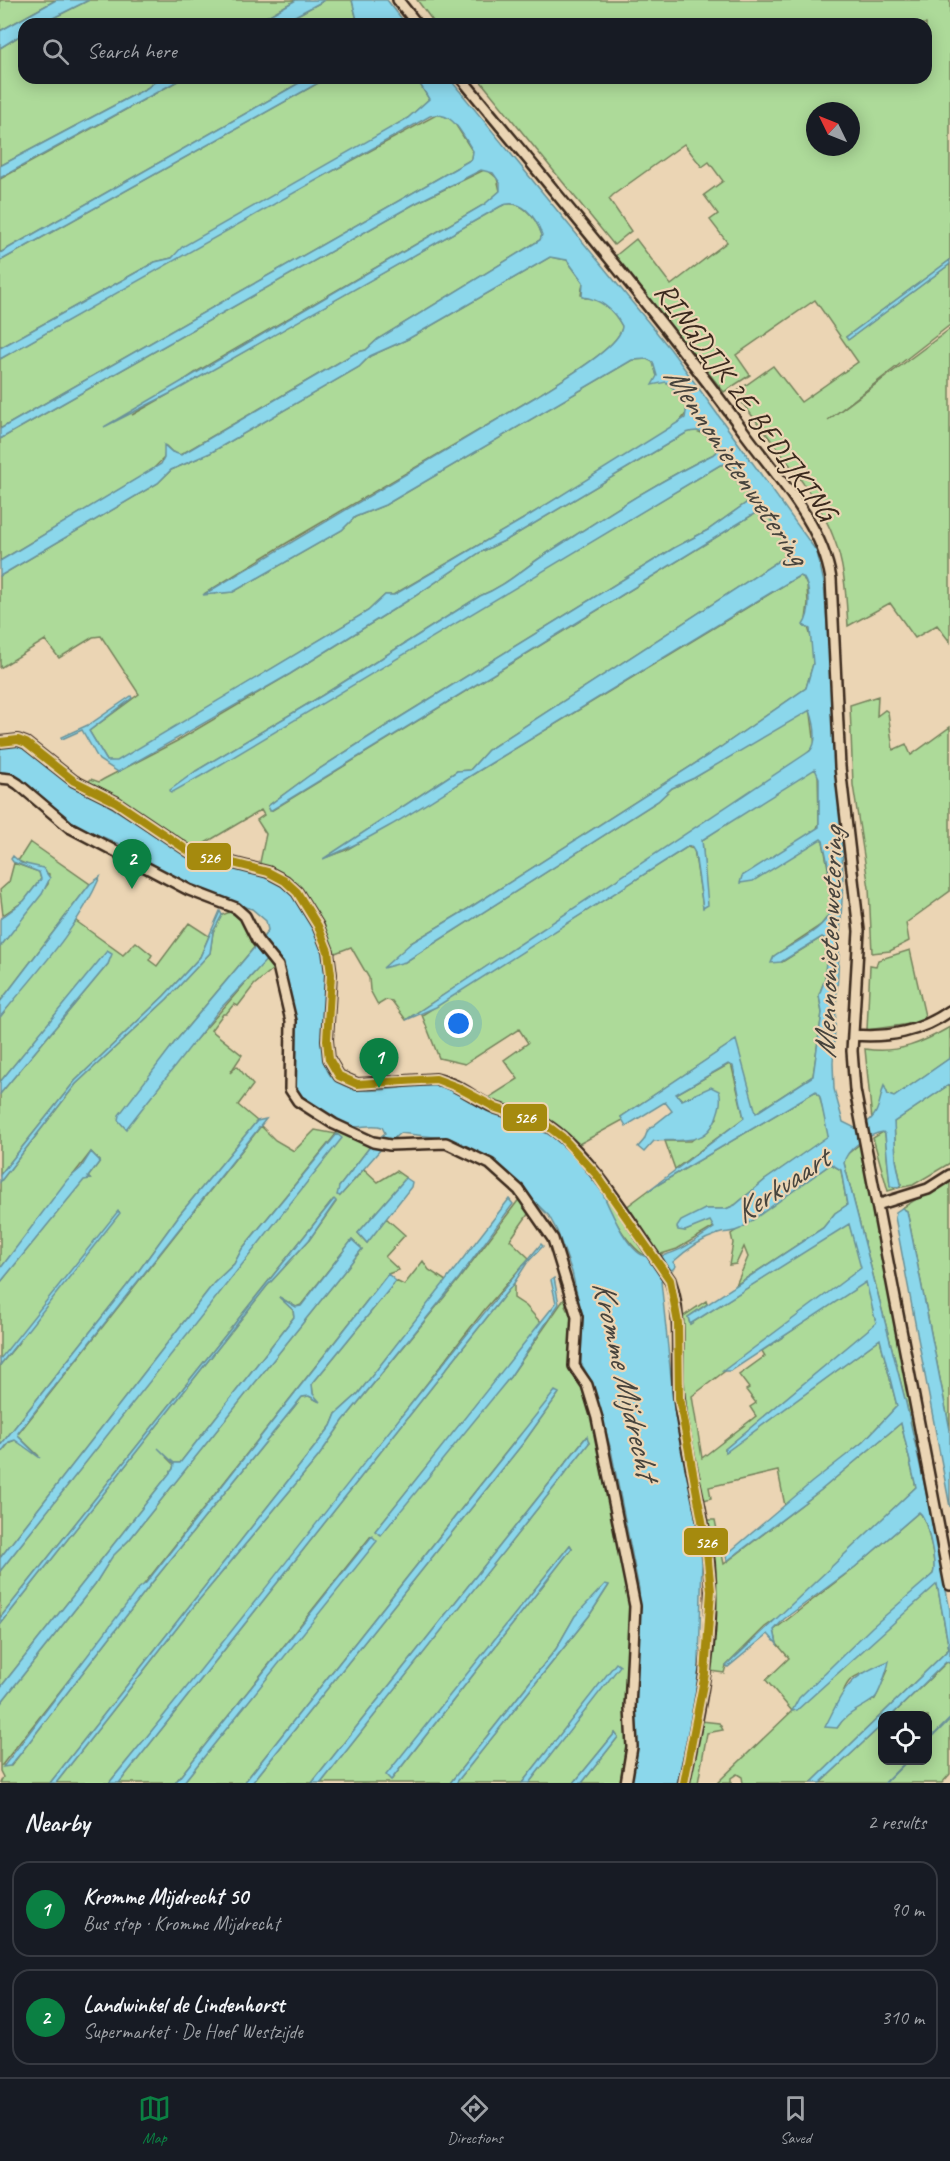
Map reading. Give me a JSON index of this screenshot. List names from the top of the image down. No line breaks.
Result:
{"streets":{"street":["RINGDIJK 2E BEDIJKING"]},"water":["Mennonietenwetering","Kerkvaart","Kromme Mijdrecht"],"lines":["transit line 526"],"north":"top left","page":{"search":"Search here","pins":["2","1"],"heading":["Nearby","2 results"],"list":[{"mark":"1","name":"Kromme Mijdrecht 50","note":"Bus stop · Kromme Mijdrecht","value":"90 m"},{"mark":"2","name":"Landwinkel de Lindenhorst","note":"Supermarket · De Hoef Westzijde","value":"310 m"}],"nav":["Map","Directions","Saved"]}}
